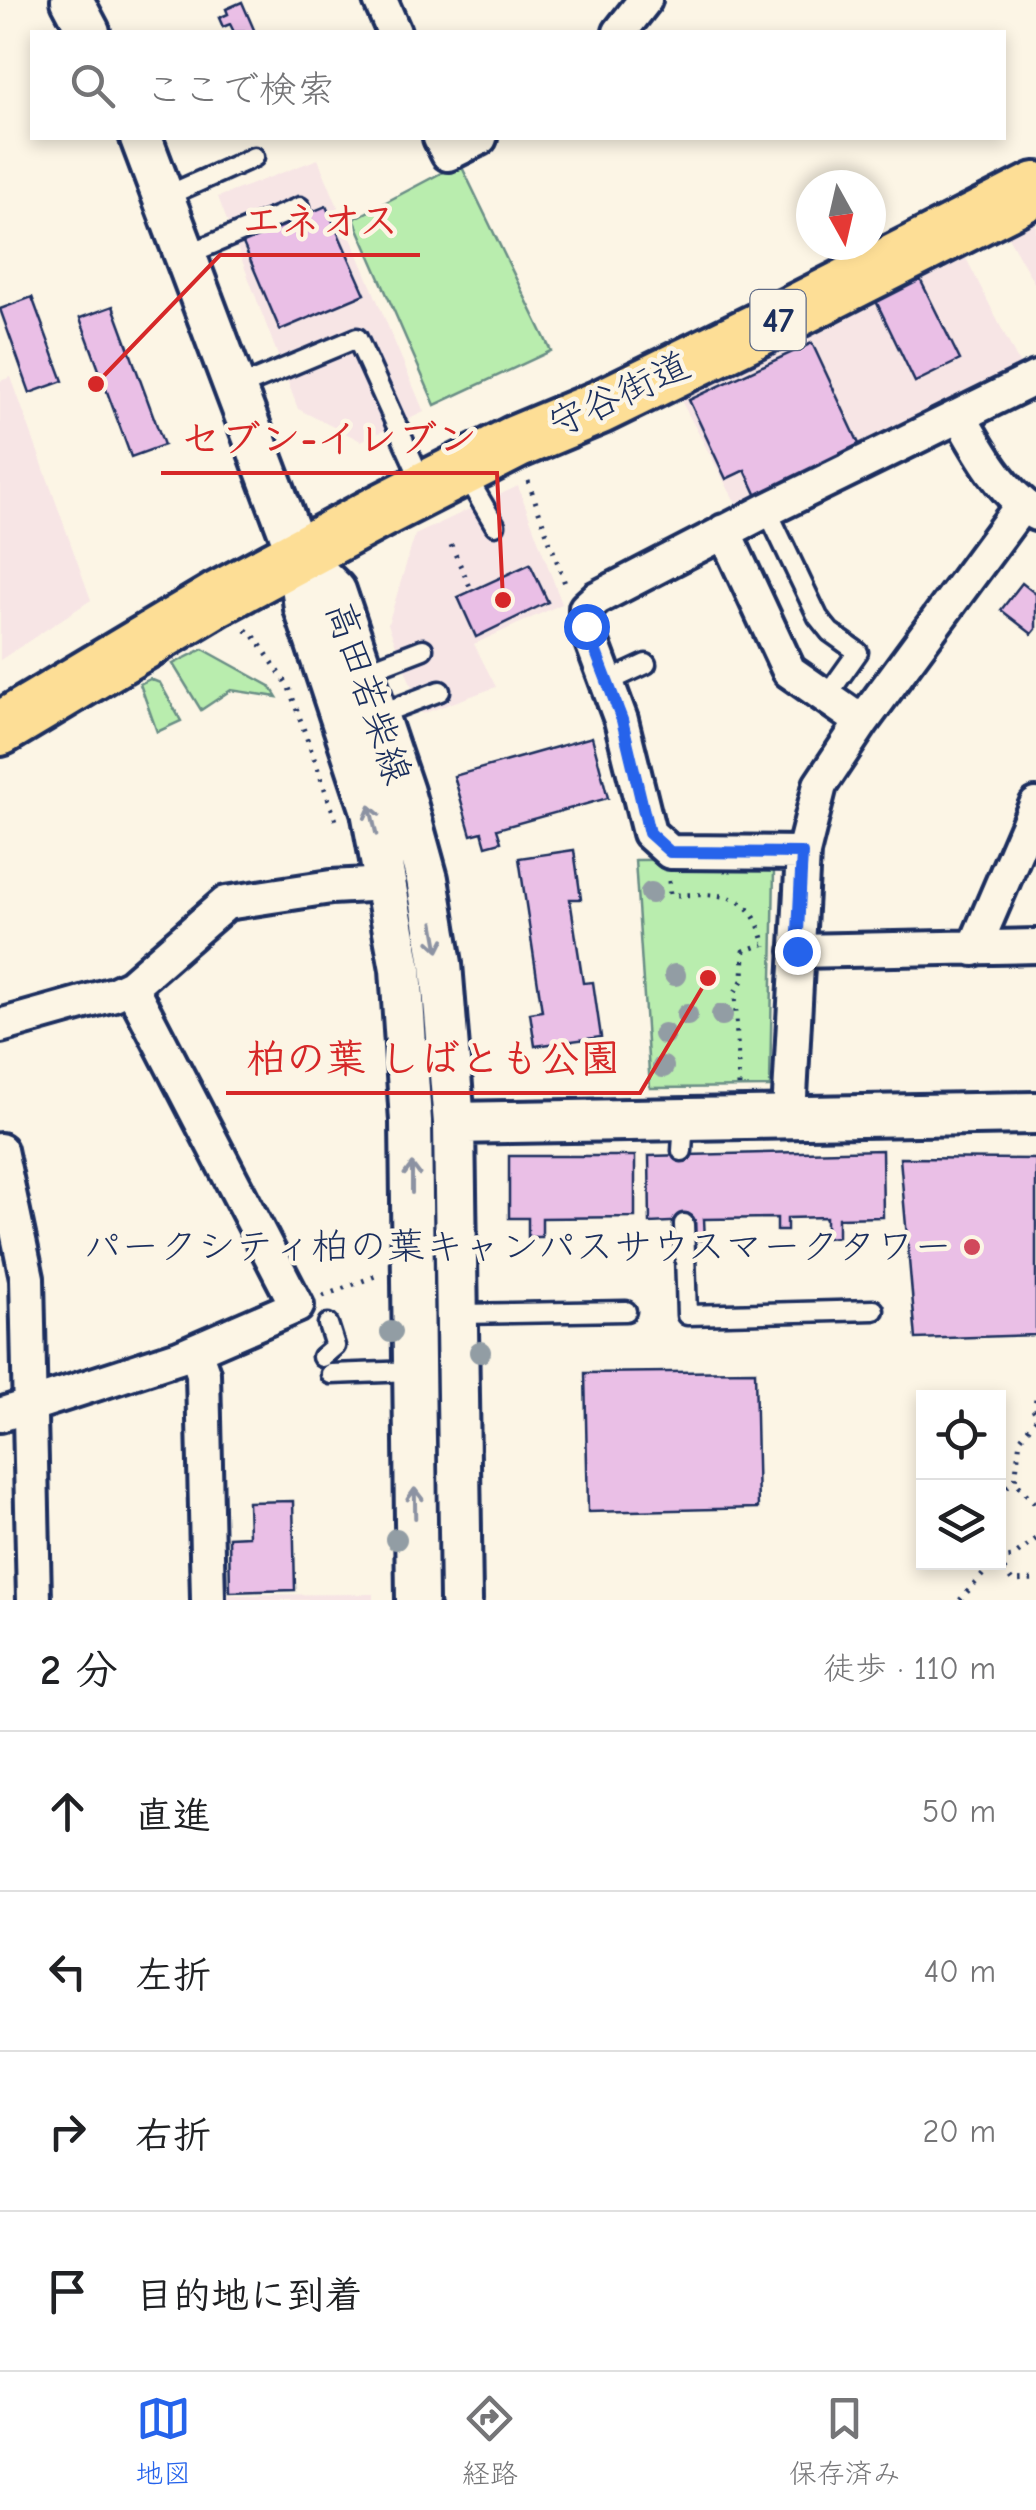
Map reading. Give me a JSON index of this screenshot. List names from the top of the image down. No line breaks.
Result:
{"streets":{"main road":["47","守谷街道"],"street":["高田若柴線"]},"crossings":[["守谷街道","高田若柴線"]],"places":["エネオス","セブン-イレブン","柏の葉 しばとも公園","パークシティ柏の葉キャンパスサウスマークタワー"],"north":"bottom","page":{"search":"ここで検索","heading":["2 分","徒歩 · 110 m"],"list":[["直進","50 m"],["左折","40 m"],["右折","20 m"],"目的地に到着"],"nav":["地図","経路","保存済み"]}}
